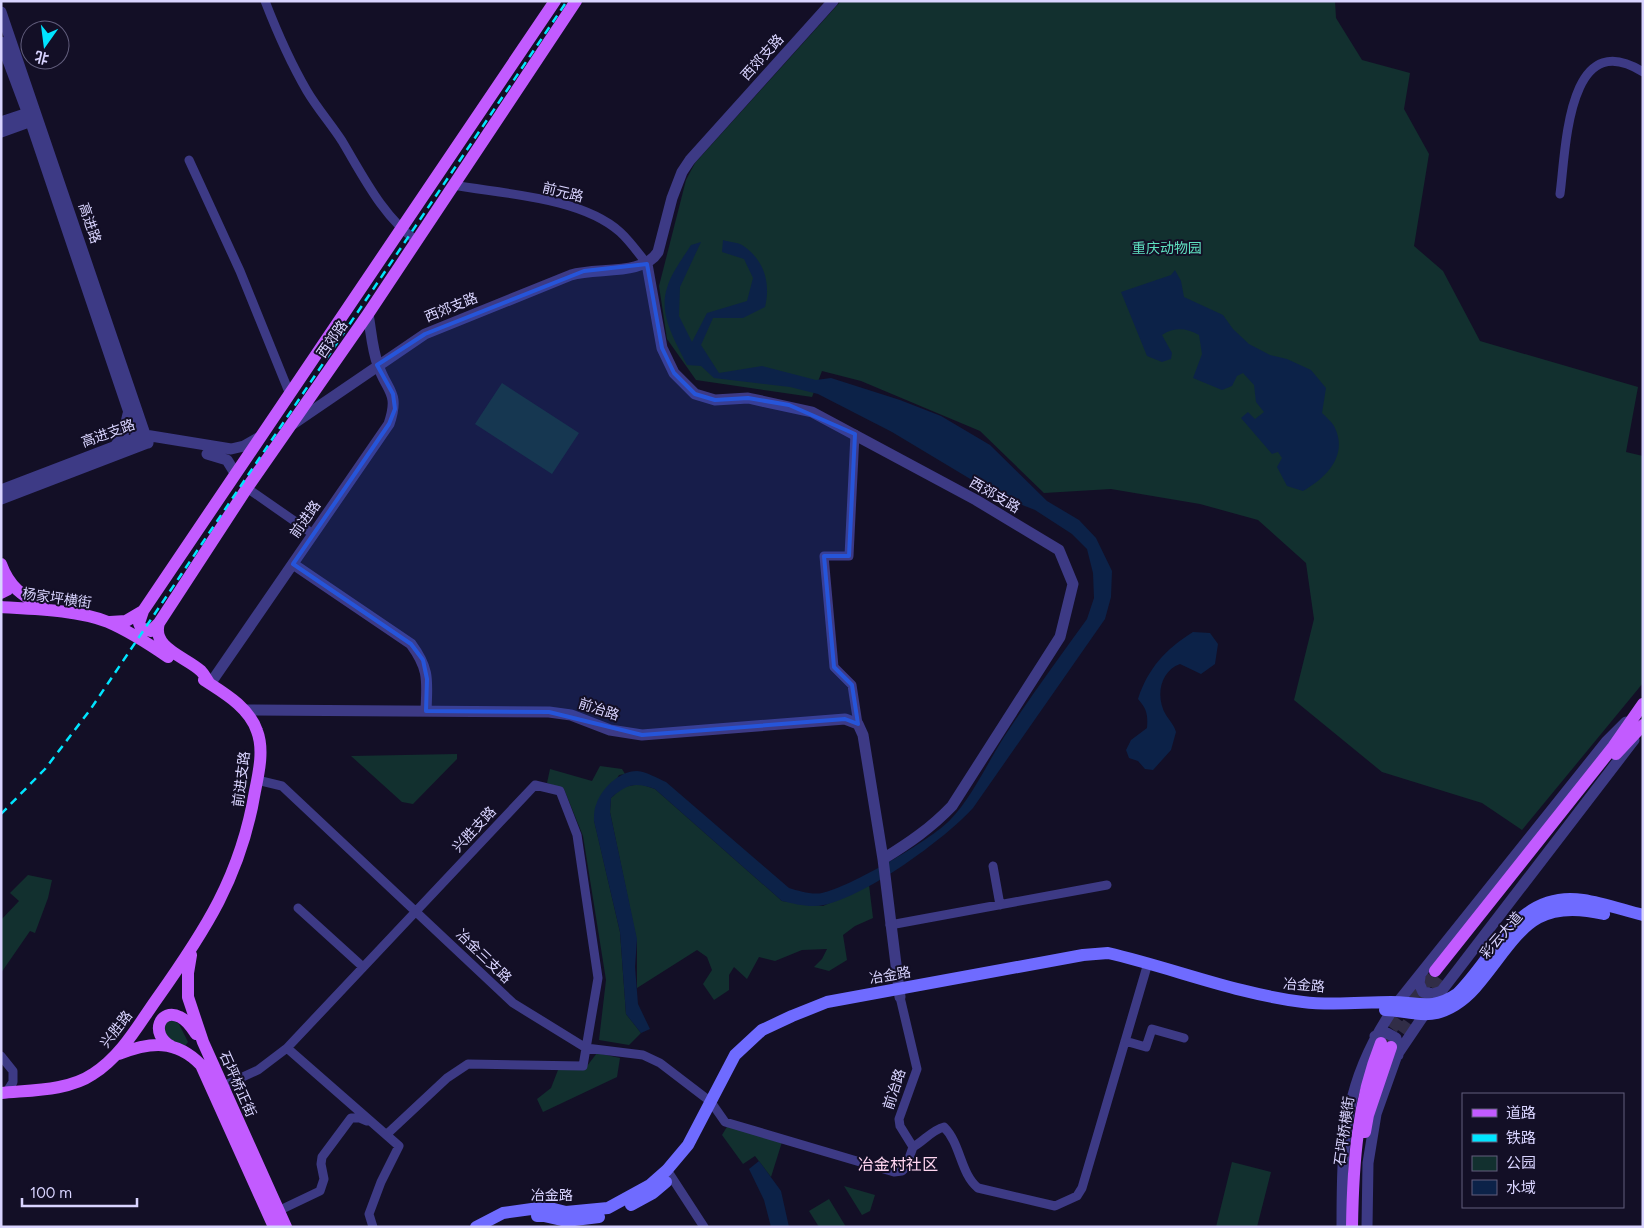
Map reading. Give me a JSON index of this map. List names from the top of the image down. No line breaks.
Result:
{"streets":{"main road":["西郊路","杨家坪横街","前进支路","彩云大道","冶金路","兴胜路","石坪桥正街","石坪桥横街"],"street":["西郊支路","前元路","高进路","高进支路","前进路","前冶路","兴胜支路","冶金三支路"]},"crossings":[["西郊支路","前元路"],["西郊支路","西郊路"],["西郊支路","前进路"],["西郊支路","前冶路"],["前元路","西郊路"],["高进路","高进支路"],["西郊路","高进支路"],["前进路","前进支路"],["杨家坪横街","前进支路"],["前冶路","前进支路"],["前冶路","冶金路"],["前进支路","冶金三支路"],["前进支路","兴胜路"],["前进支路","石坪桥正街"],["兴胜支路","冶金三支路"],["兴胜支路","石坪桥正街"],["彩云大道","冶金路"],["冶金三支路","冶金路"],["兴胜路","石坪桥正街"]],"districts":["冶金村社区"],"parks":["重庆动物园"],"legend":["道路","铁路","公园","水域"],"scale_bar":"100 m","north":"bottom"}
